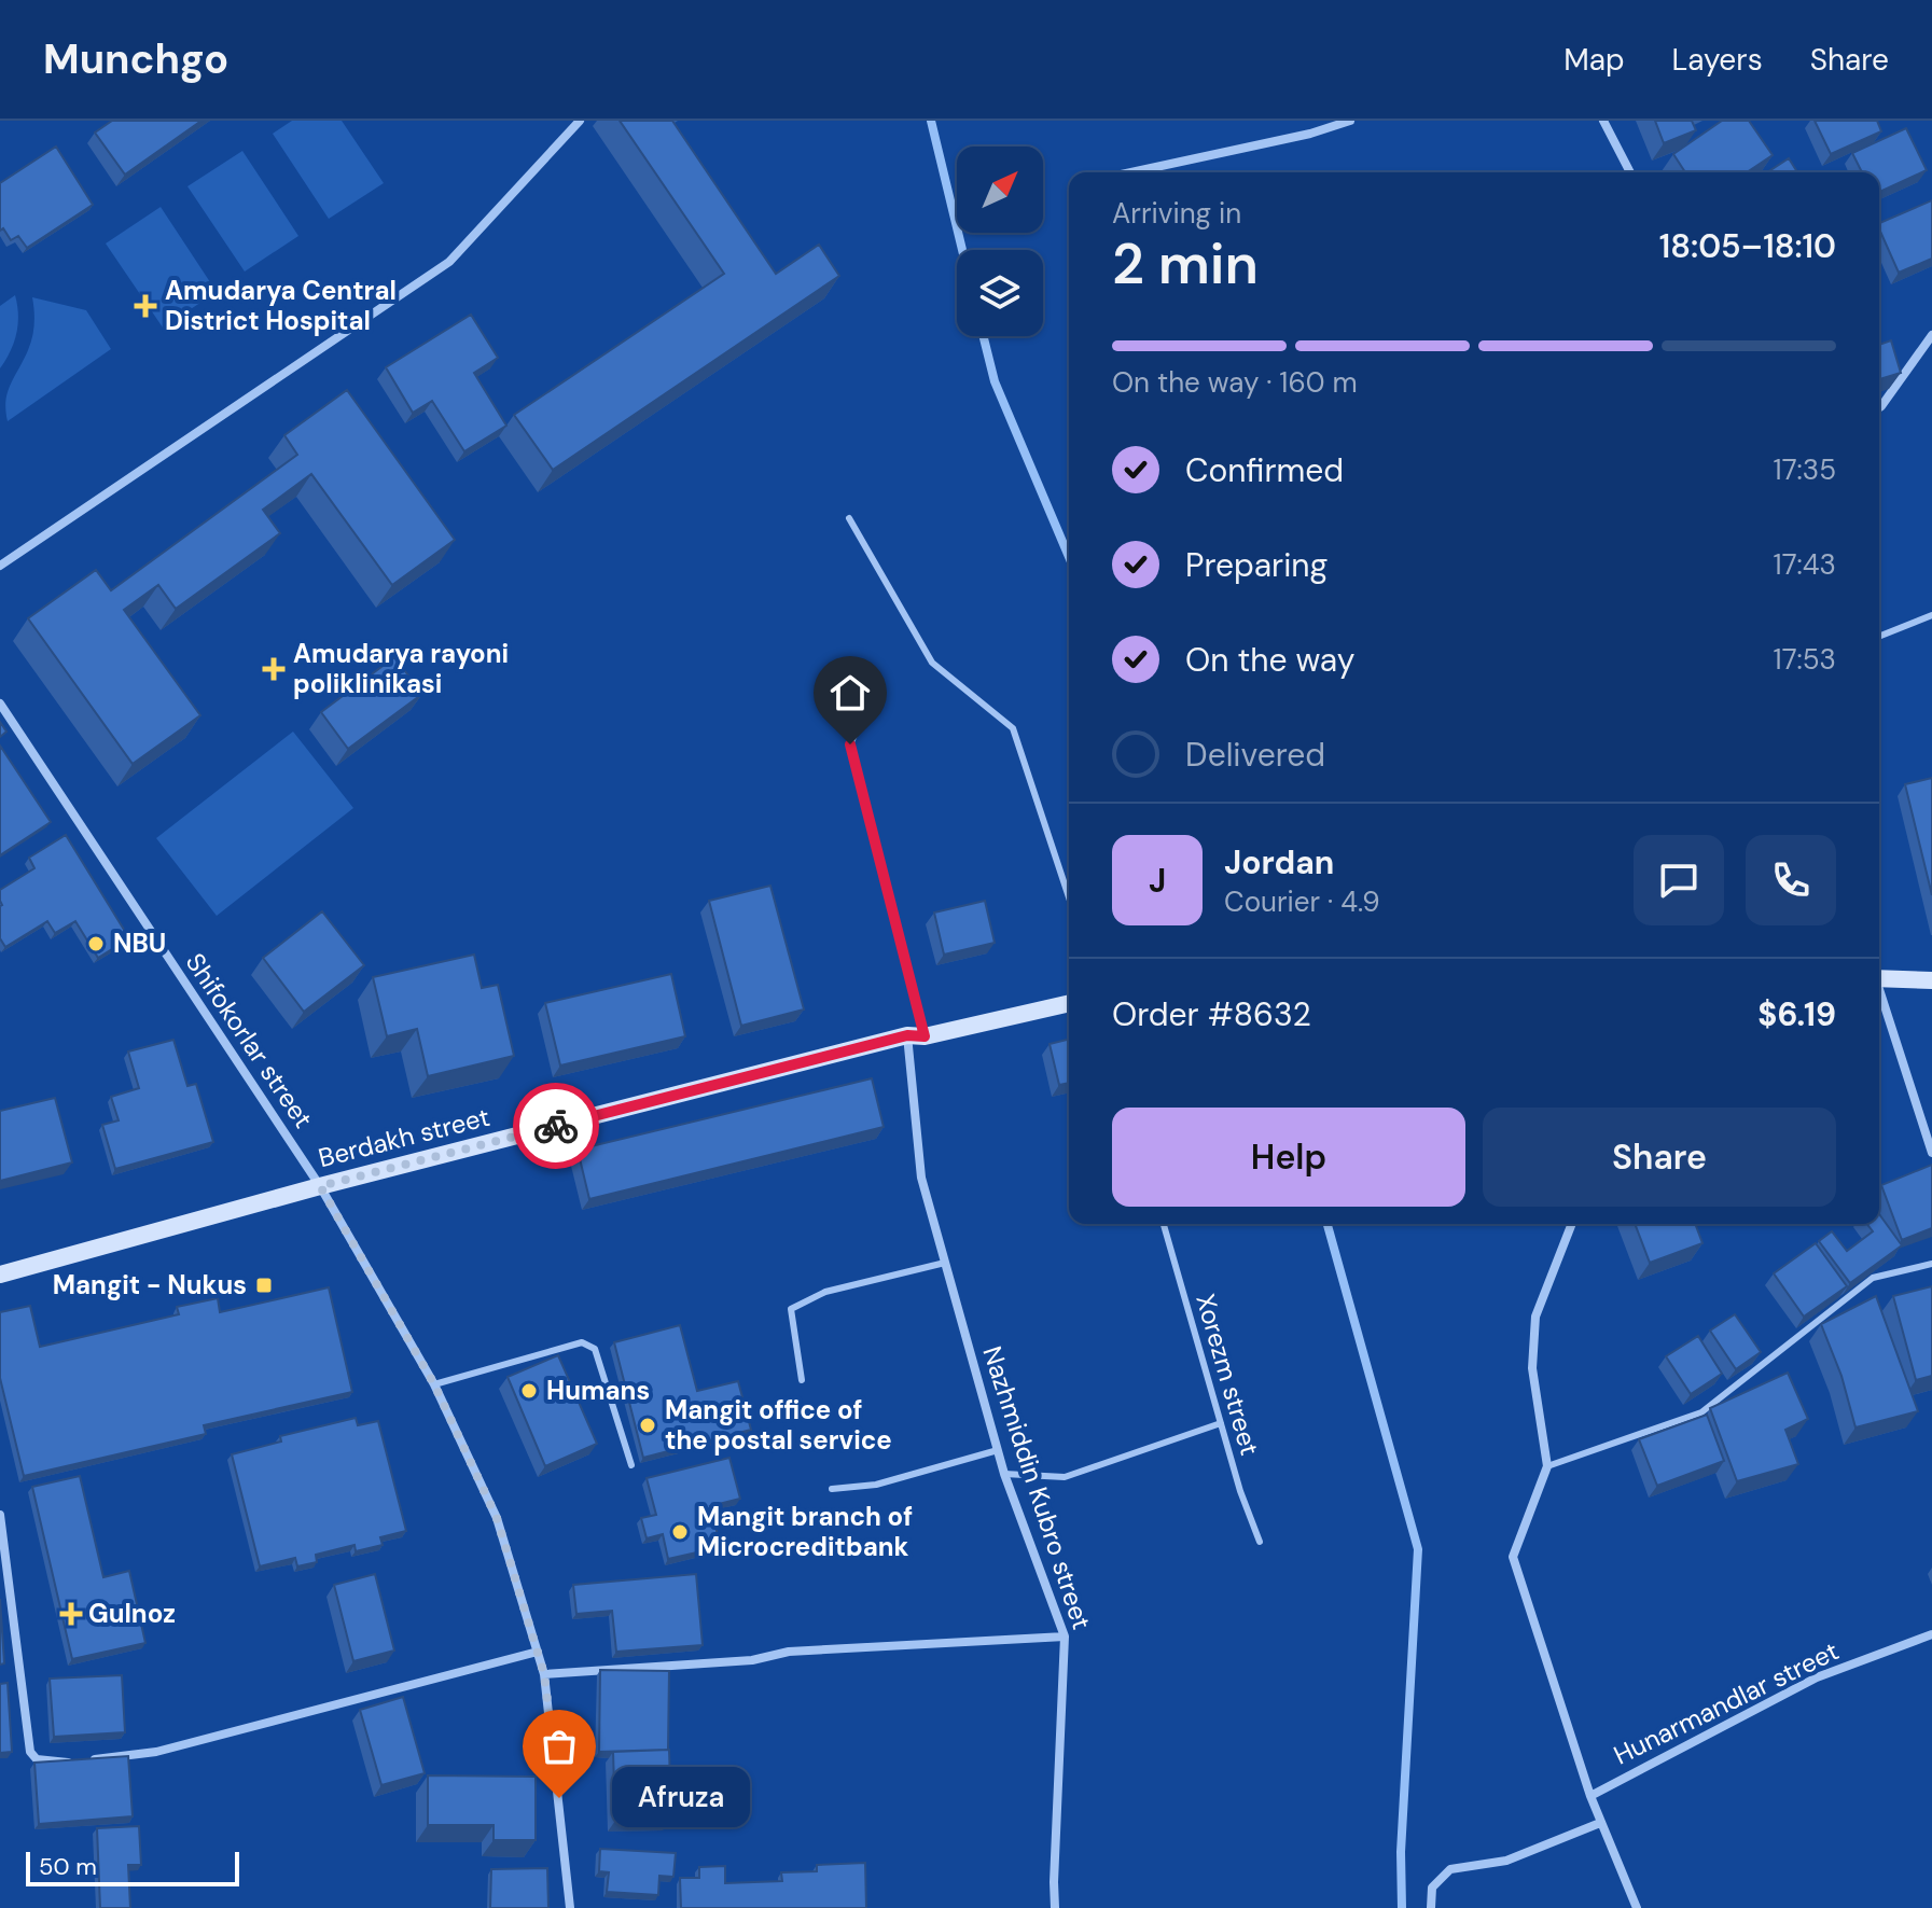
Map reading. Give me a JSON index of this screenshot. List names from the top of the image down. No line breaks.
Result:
{"streets":{"main road":["Berdakh street"],"street":["Shifokorlar street","Nazhmiddin Kubro street","Hunarmandlar street"],"lane":["Xorezm street"]},"crossings":[["Shifokorlar street","Berdakh street"],["Berdakh street","Nazhmiddin Kubro street"]],"places":{"health":["Amudarya Central District Hospital","Amudarya rayoni poliklinikasi","Gulnoz"],"other":["NBU","Humans","Mangit office of the postal service","Mangit branch of Microcreditbank","Afruza"],"transit":["Mangit - Nukus"]},"scale_bar":"50 m","north":"top right","page":{"header":"Munchgo","nav":["Map","Layers","Share"],"heading":["2 min","Arriving in","18:05–18:10"],"panel":["Jordan","Courier · 4.9","Order #8632","$6.19"],"bar":"On the way · 160 m","list":[["Confirmed","17:35"],["Preparing","17:43"],["On the way","17:53"],"Delivered"],"round":"J","buttons":["Help","Share"],"bubble":"Afruza","scale":"50 m"}}
